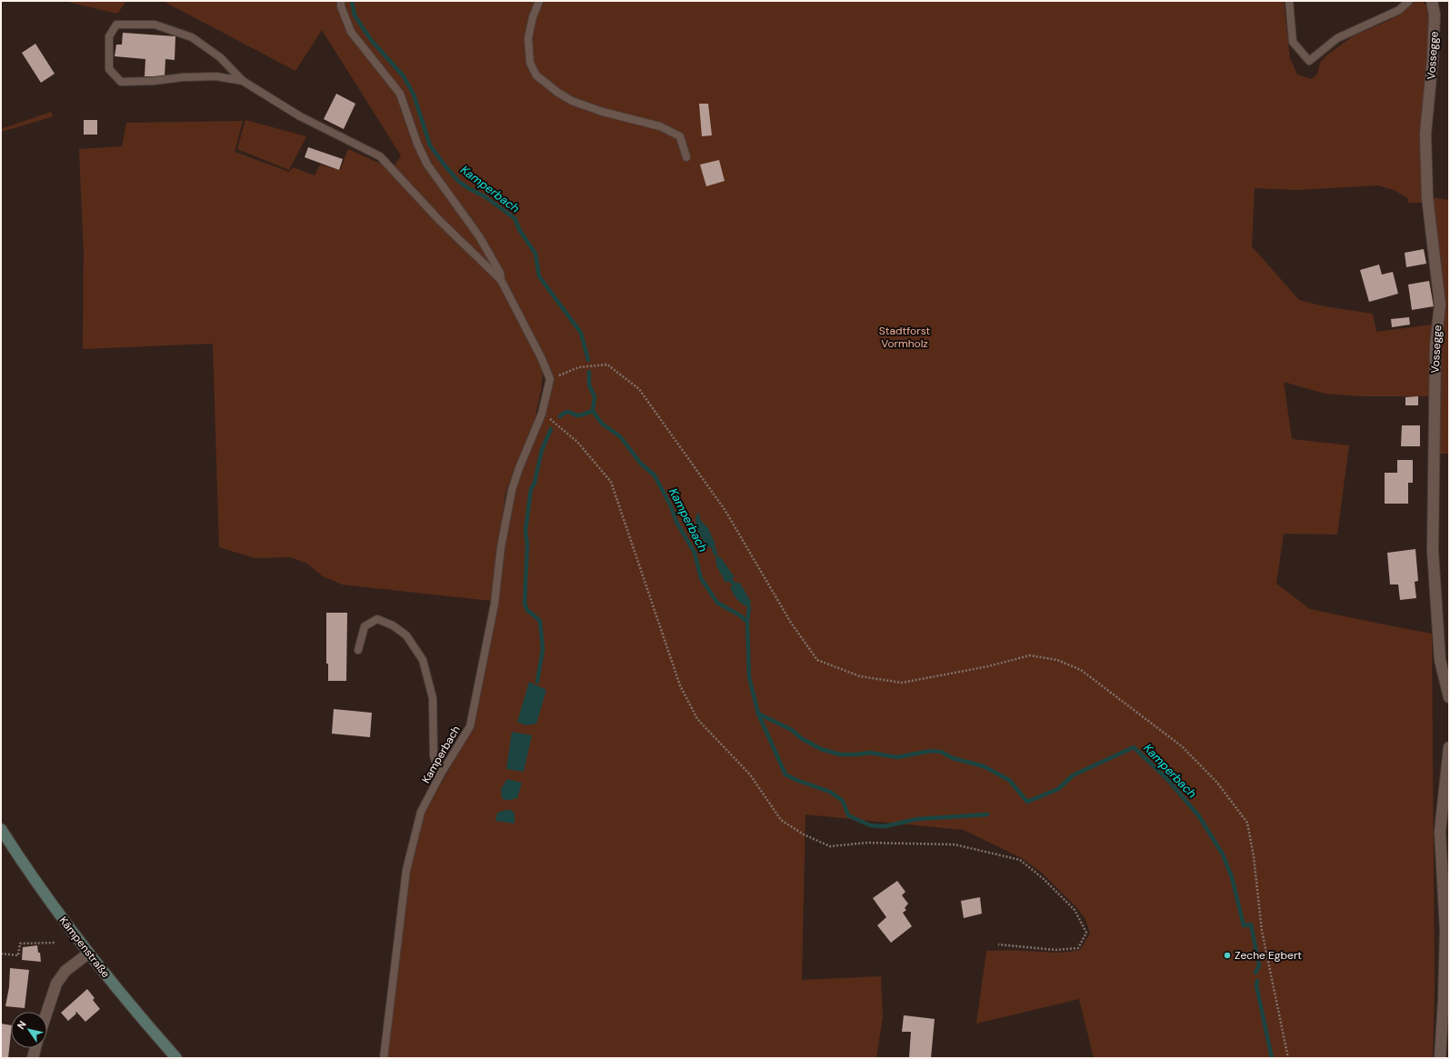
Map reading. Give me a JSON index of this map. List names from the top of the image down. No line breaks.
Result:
{"streets":{"street":["Vossegge","Kämpenstraße"],"lane":["Kamperbach"]},"water":["Kamperbach"],"parks":["Stadtforst Vormholz"],"places":["Zeche Egbert"],"north":"top left"}
